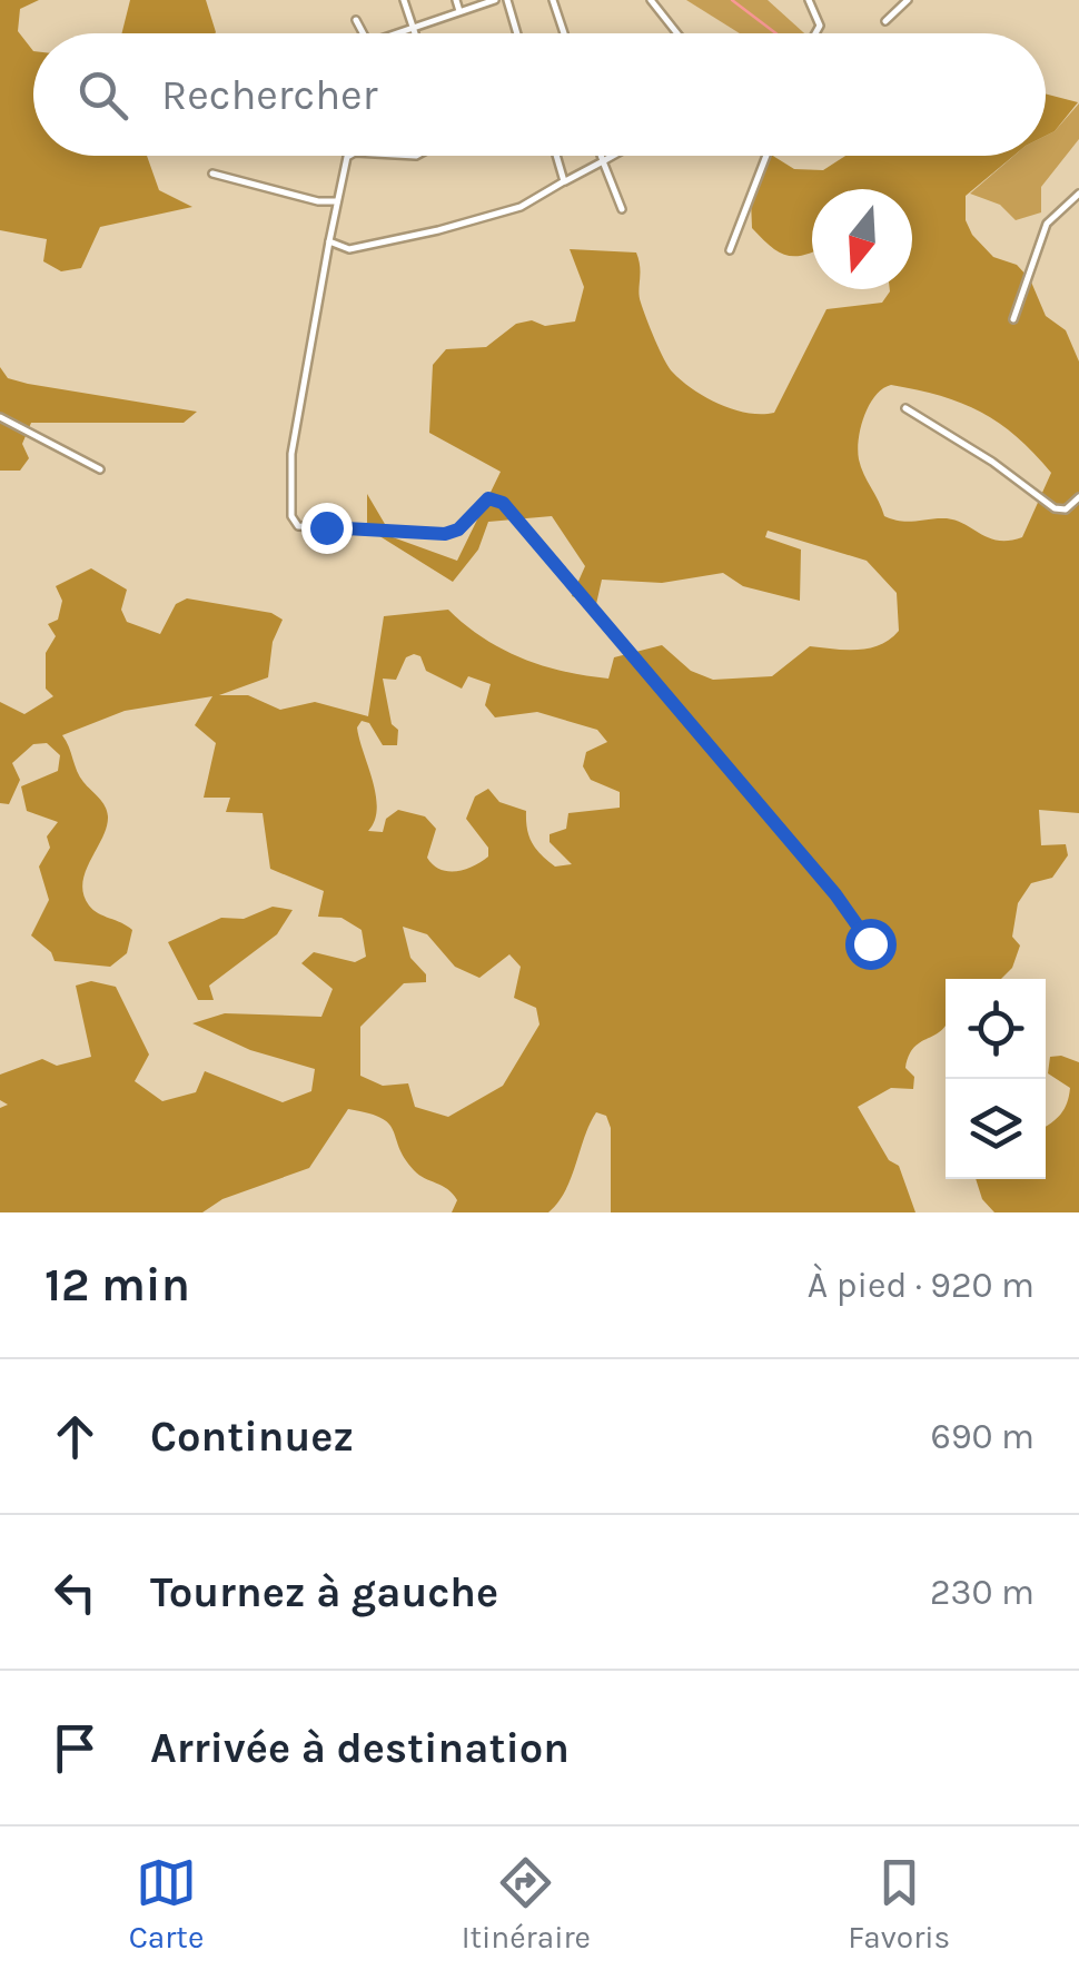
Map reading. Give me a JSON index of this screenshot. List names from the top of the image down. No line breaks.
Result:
{"north":"bottom","page":{"search":"Rechercher","heading":["12 min","À pied · 920 m"],"list":[["Continuez","690 m"],["Tournez à gauche","230 m"],"Arrivée à destination"],"nav":["Carte","Itinéraire","Favoris"]}}
